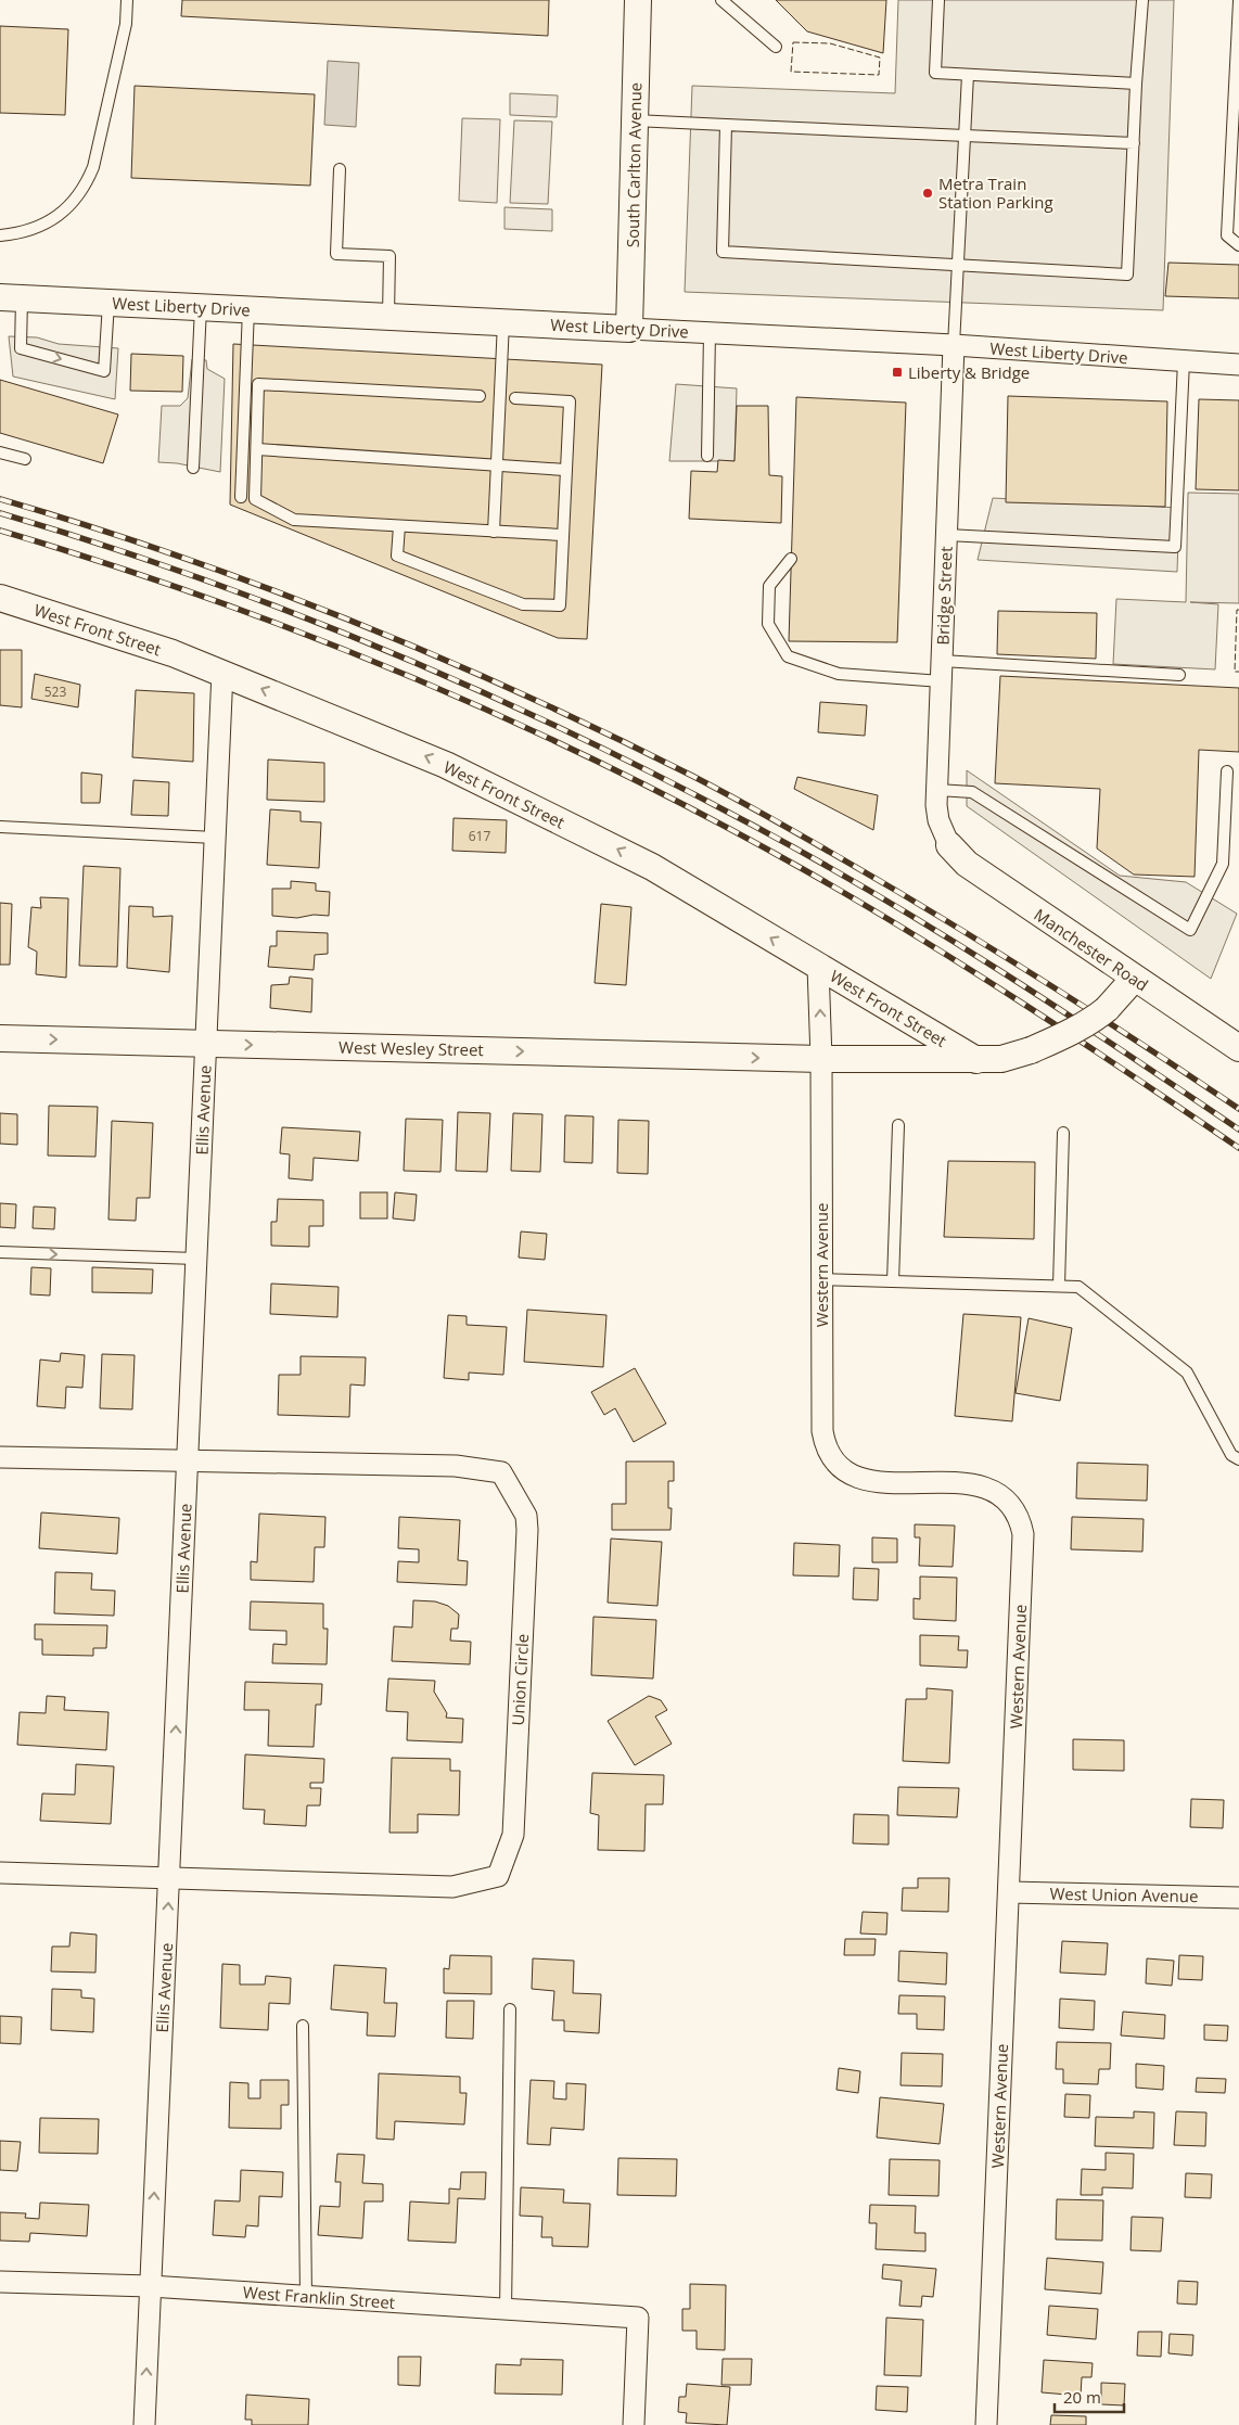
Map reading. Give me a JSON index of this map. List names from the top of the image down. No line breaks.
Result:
{"streets":{"street":["South Carlton Avenue","West Liberty Drive","Bridge Street","West Front Street","Manchester Road","West Wesley Street","Ellis Avenue","Western Avenue","Union Circle","West Union Avenue","West Franklin Street"]},"crossings":[["South Carlton Avenue","West Liberty Drive"],["West Liberty Drive","Bridge Street"],["Bridge Street","Manchester Road"],["West Front Street","West Wesley Street"],["West Front Street","Ellis Avenue"],["West Wesley Street","Ellis Avenue"],["West Wesley Street","Western Avenue"],["Ellis Avenue","Union Circle"],["Ellis Avenue","West Franklin Street"],["Western Avenue","West Union Avenue"]],"one_way":["West Front Street","West Wesley Street","Ellis Avenue"],"places":{"other":["Metra Train Station Parking"],"transit":["Liberty & Bridge"]},"house_numbers":["523","617"],"scale_bar":"20 m"}
